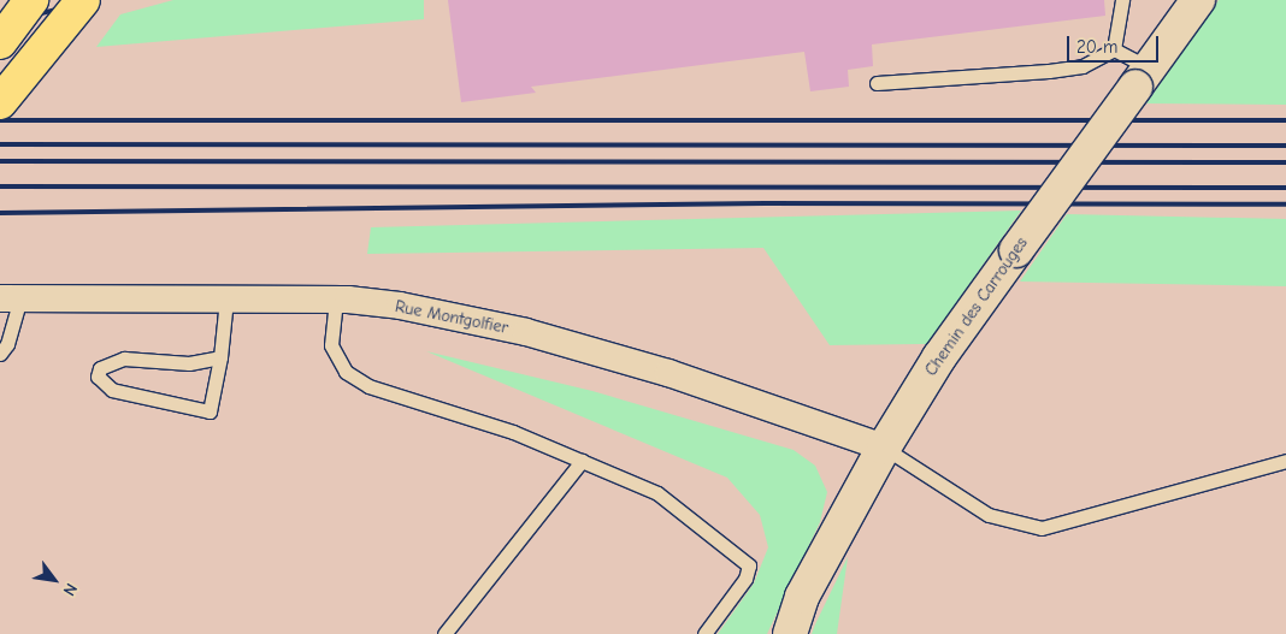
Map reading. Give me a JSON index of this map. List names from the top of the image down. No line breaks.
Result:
{"streets":{"street":["Chemin des Carrouges","Rue Montgolfier"]},"crossings":[["Chemin des Carrouges","Rue Montgolfier"]],"scale_bar":"20 m","north":"bottom right"}
